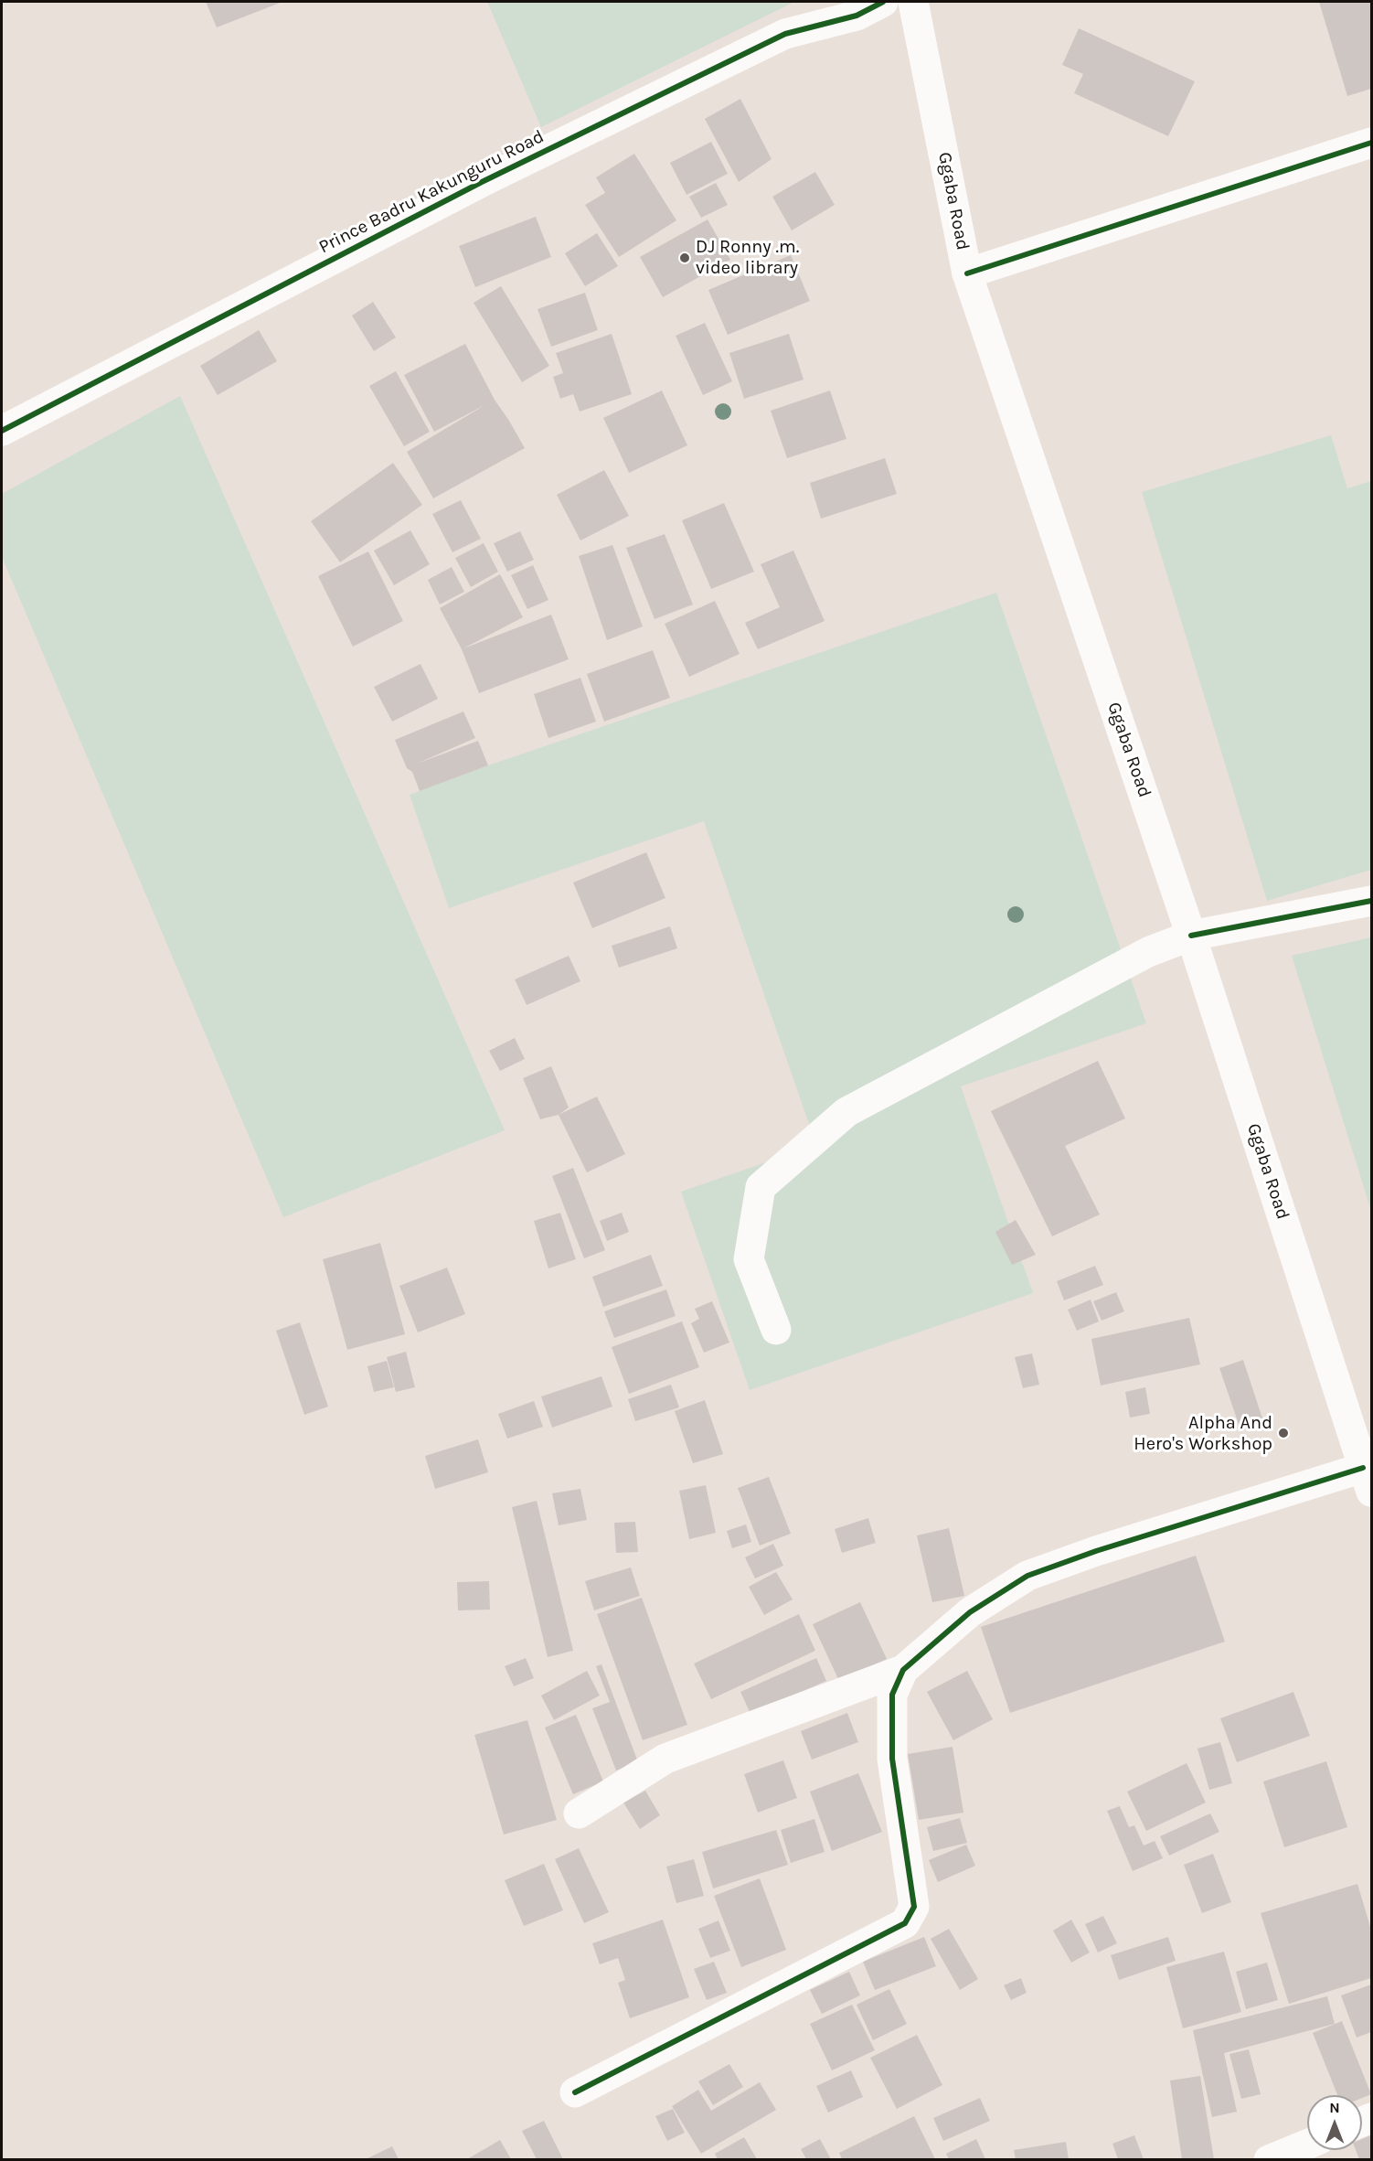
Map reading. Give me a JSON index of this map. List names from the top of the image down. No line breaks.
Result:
{"streets":{"street":["Prince Badru Kakunguru Road","Ggaba Road"]},"places":["DJ Ronny .m. video library","Alpha And Hero's Workshop"],"north":"top"}
